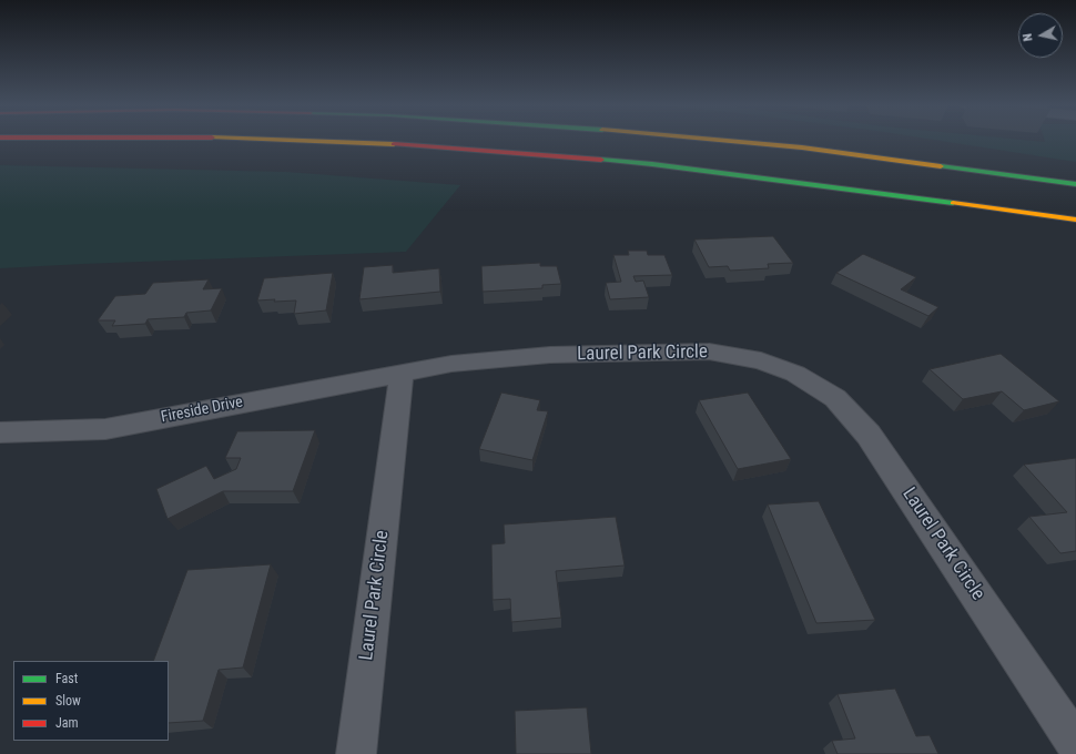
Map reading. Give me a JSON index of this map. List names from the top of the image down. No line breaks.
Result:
{"streets":{"street":["Laurel Park Circle","Fireside Drive"]},"crossings":[["Laurel Park Circle","Fireside Drive"]],"legend":["Fast","Slow","Jam"],"north":"left"}
